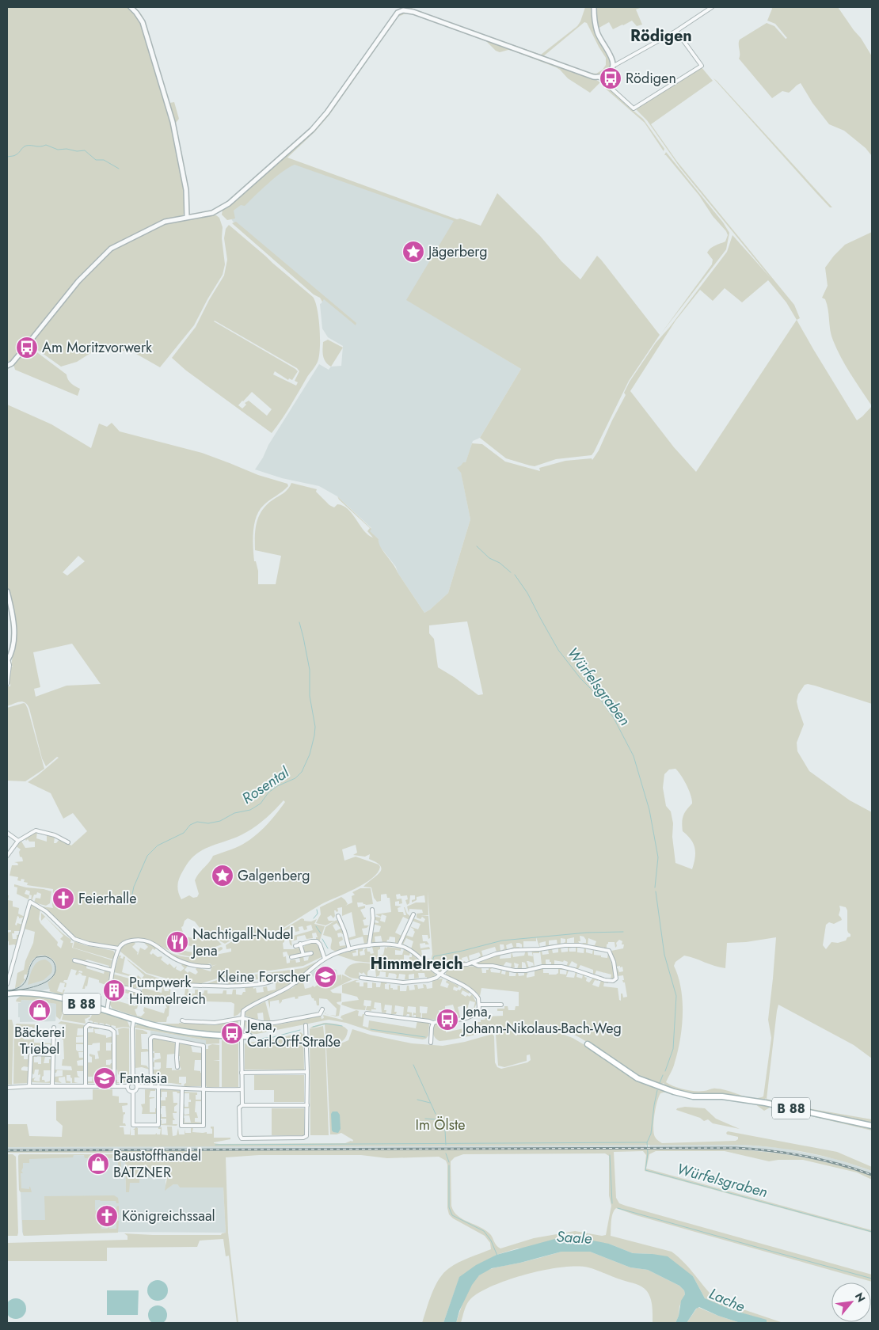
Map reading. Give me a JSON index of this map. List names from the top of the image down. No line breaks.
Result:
{"streets":{"main road":["B 88"]},"districts":["Rödigen","Himmelreich"],"water":["Würfelsgraben","Rosental","Saale","Lache"],"parks":["Im Ölste"],"places":{"bus stop":["Rödigen","Am Moritzvorwerk","Jena, Johann-Nikolaus-Bach-Weg","Jena, Carl-Orff-Straße"],"place":["Jägerberg","Galgenberg"],"church":["Feierhalle","Königreichssaal"],"restaurant":["Nachtigall-Nudel Jena"],"school or university":["Kleine Forscher","Fantasia"],"building":["Pumpwerk Himmelreich"],"shop":["Bäckerei Triebel","Baustoffhandel BATZNER"]},"north":"top right"}
